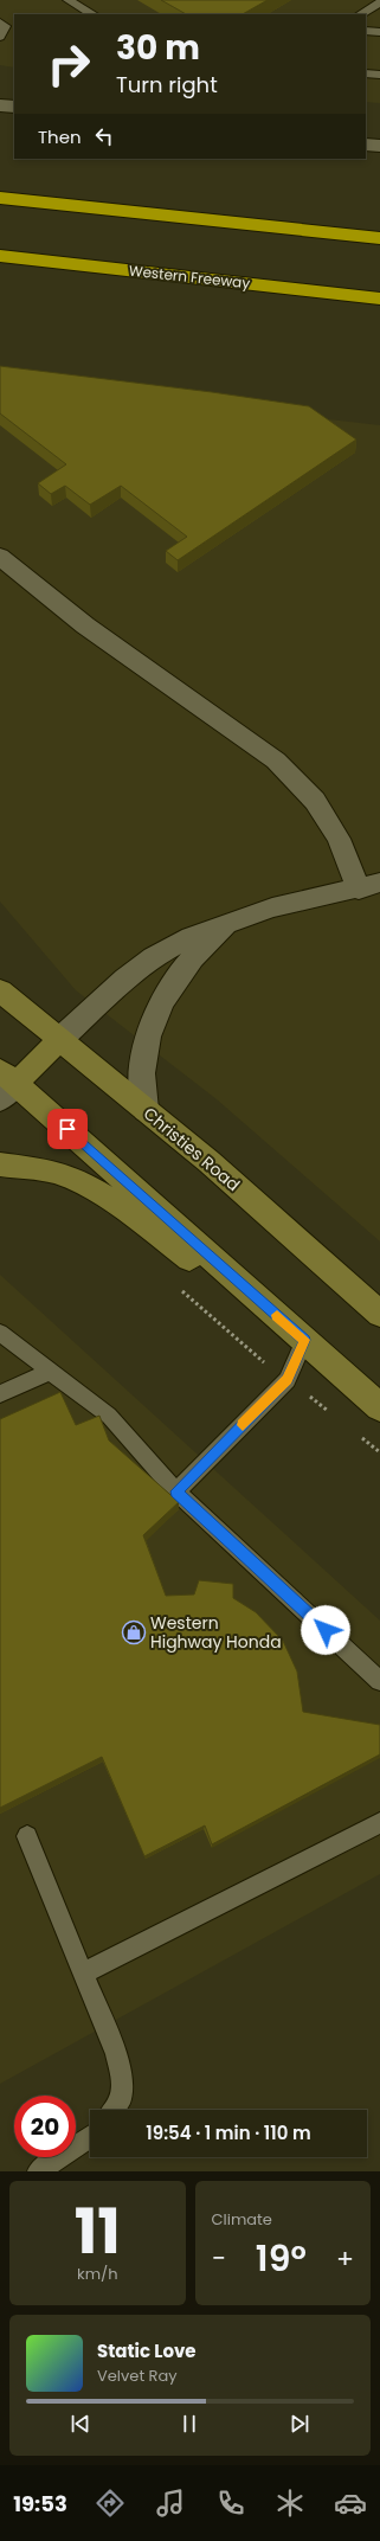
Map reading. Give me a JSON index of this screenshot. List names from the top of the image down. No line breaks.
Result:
{"streets":{"highway":["Western Freeway"],"main road":["Christies Road"]},"places":{"shop":["Western Highway Honda"]},"page":{"turn":["30 m","Turn right"],"then":"Then","limit":"20","trip":"19:54 · 1 min · 110 m","tile":[["11","km/h"],"Climate"],"heat":["−","19°","+"],"song":["Static Love","Velvet Ray"],"tabs":"19:53"}}
